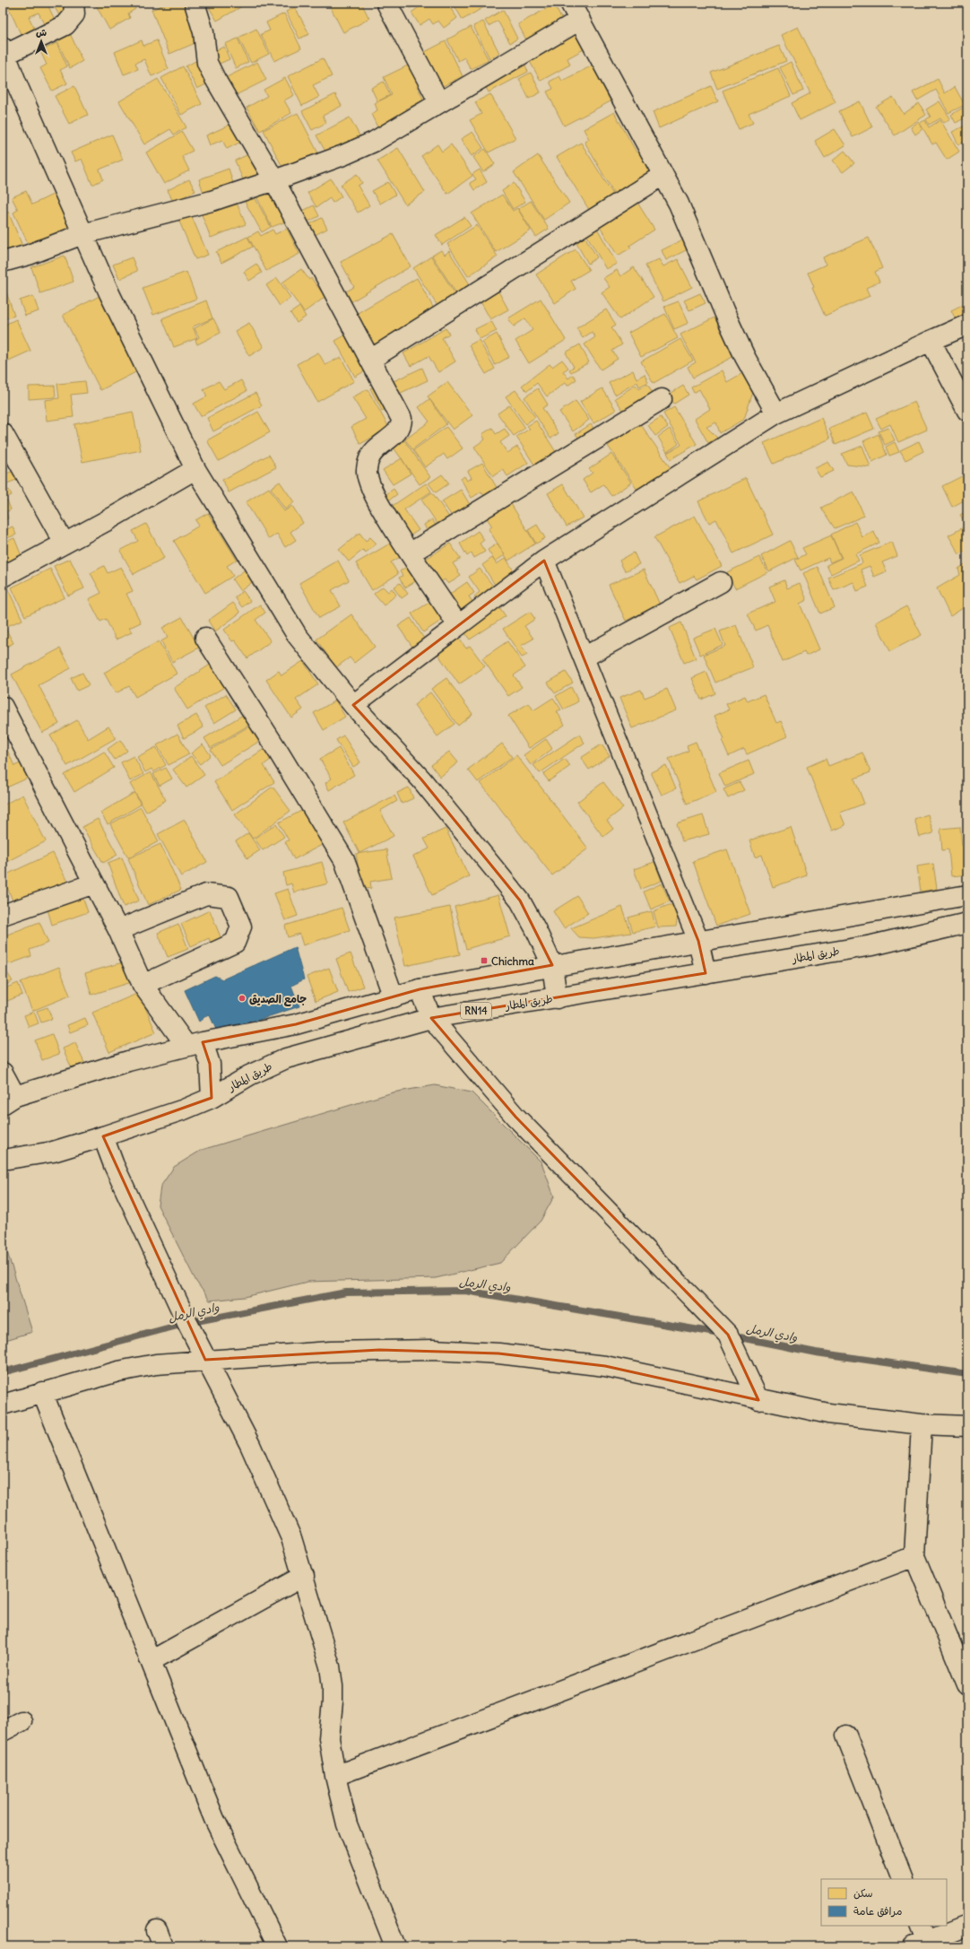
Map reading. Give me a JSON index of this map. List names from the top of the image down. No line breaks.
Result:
{"streets":{"street":["طريق المطار","RN14"]},"water":["وادي الرمل"],"places":{"transit":["Chichma"],"other":["جامع الصديق"]},"legend":["سكن","مرافق عامة"],"north":"top"}
